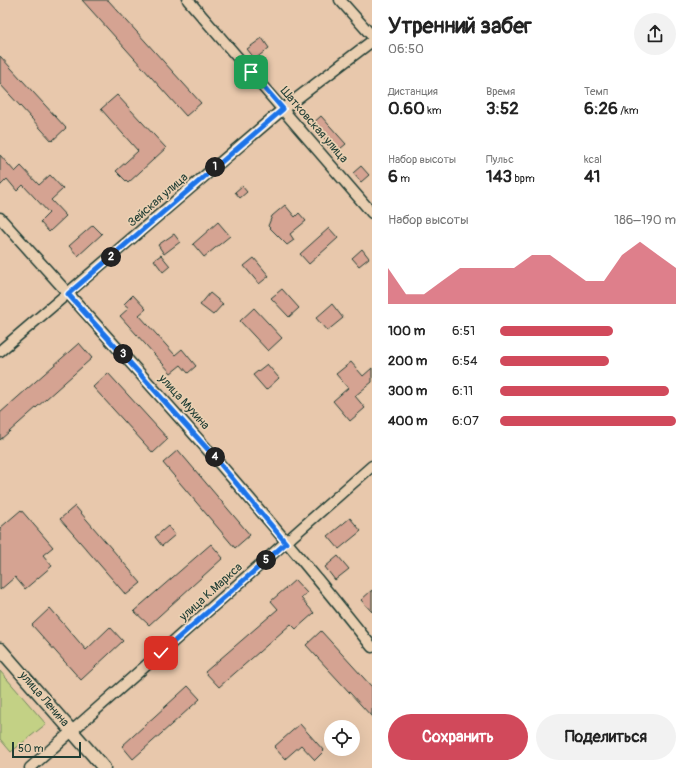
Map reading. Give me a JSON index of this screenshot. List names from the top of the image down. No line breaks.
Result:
{"streets":{"main road":["улица Ленина"],"street":["Шатковская улица","Зейская улица","улица Мухина","улица К.Маркса"]},"crossings":[["Шатковская улица","Зейская улица"],["Зейская улица","улица Мухина"],["улица Мухина","улица К.Маркса"],["улица К.Маркса","улица Ленина"]],"scale_bar":"50 m","page":{"heading":["Утренний забег","06:50"],"stats":[["Дистанция","0.60 km"],["Время","3:52"],["Темп","6:26 /km"],["Набор высоты","6 m"],["Пульс","143 bpm"],["kcal","41"]],"pins":["1","2","3","4","5"],"chart":["Набор высоты","186–190 m"],"list":[{"name":"100 m","note":"6:51"},{"name":"200 m","note":"6:54"},{"name":"300 m","note":"6:11"},{"name":"400 m","note":"6:07"}],"buttons":["Сохранить","Поделиться"],"scale":"50 m"}}
